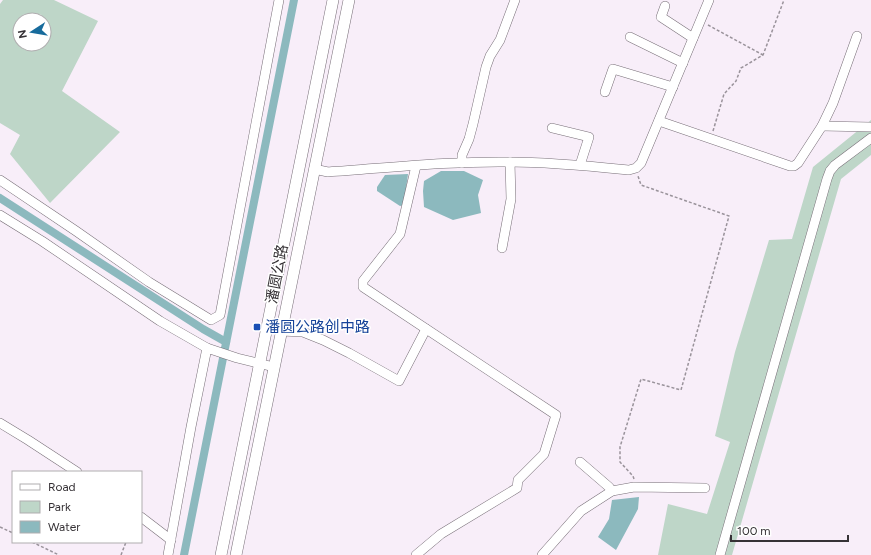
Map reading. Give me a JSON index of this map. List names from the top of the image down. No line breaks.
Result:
{"streets":{"main road":["潘圆公路"]},"places":{"transit":["潘圆公路创中路"]},"legend":["Road","Park","Water"],"scale_bar":"100 m","north":"left"}
